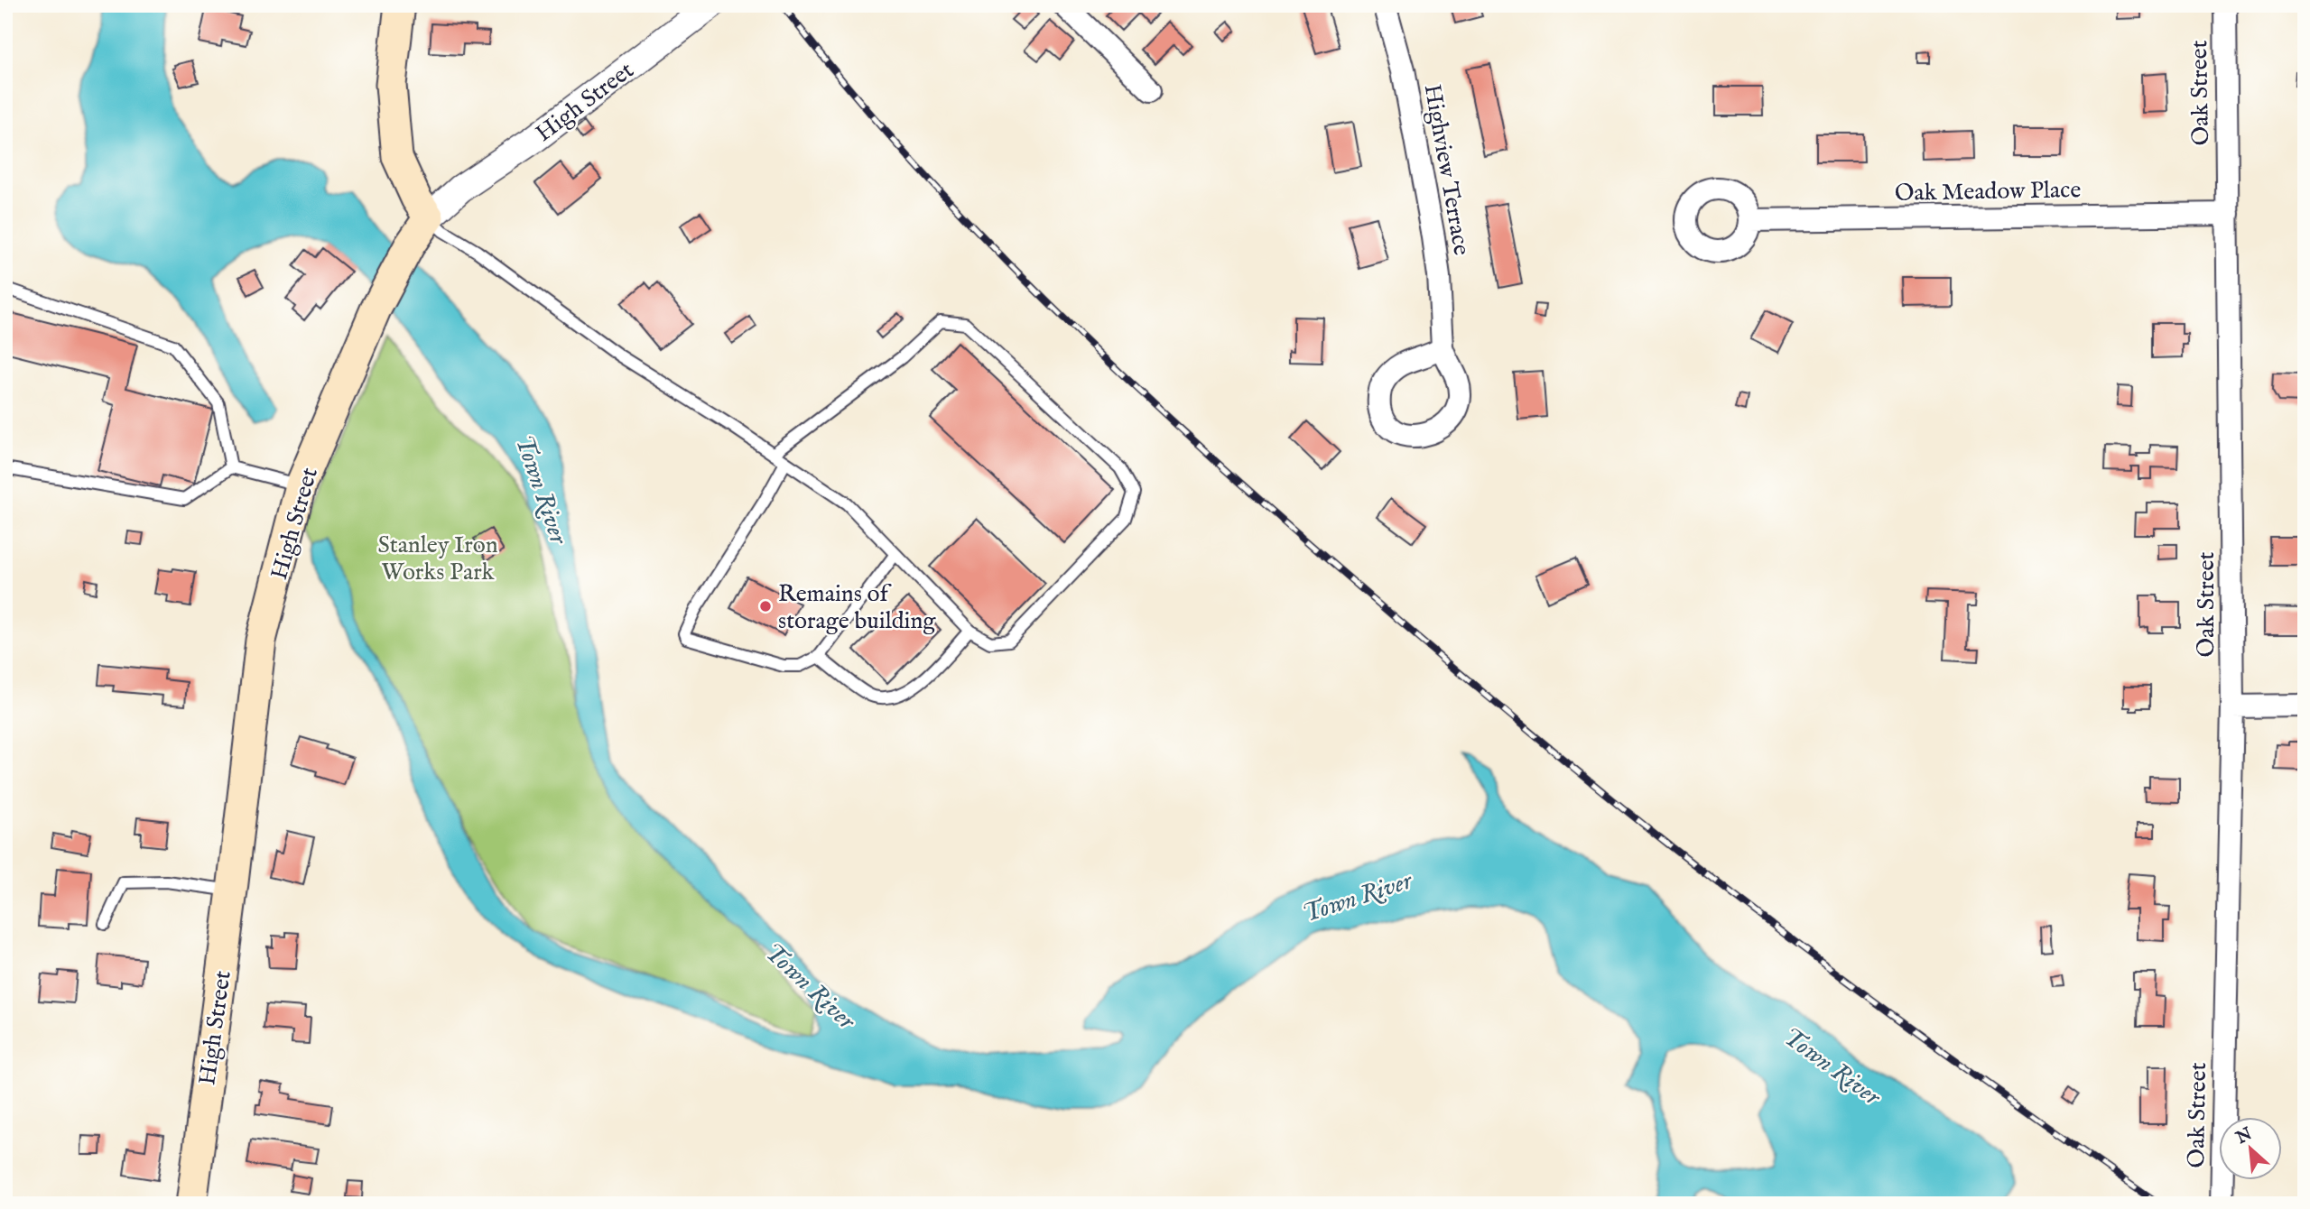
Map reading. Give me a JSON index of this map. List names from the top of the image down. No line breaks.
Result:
{"streets":{"main road":["High Street"],"street":["Oak Street","Highview Terrace","Oak Meadow Place"]},"crossings":[["Oak Street","Oak Meadow Place"]],"water":["Town River"],"parks":["Stanley Iron Works Park"],"places":["Remains of storage building"],"north":"top left"}
